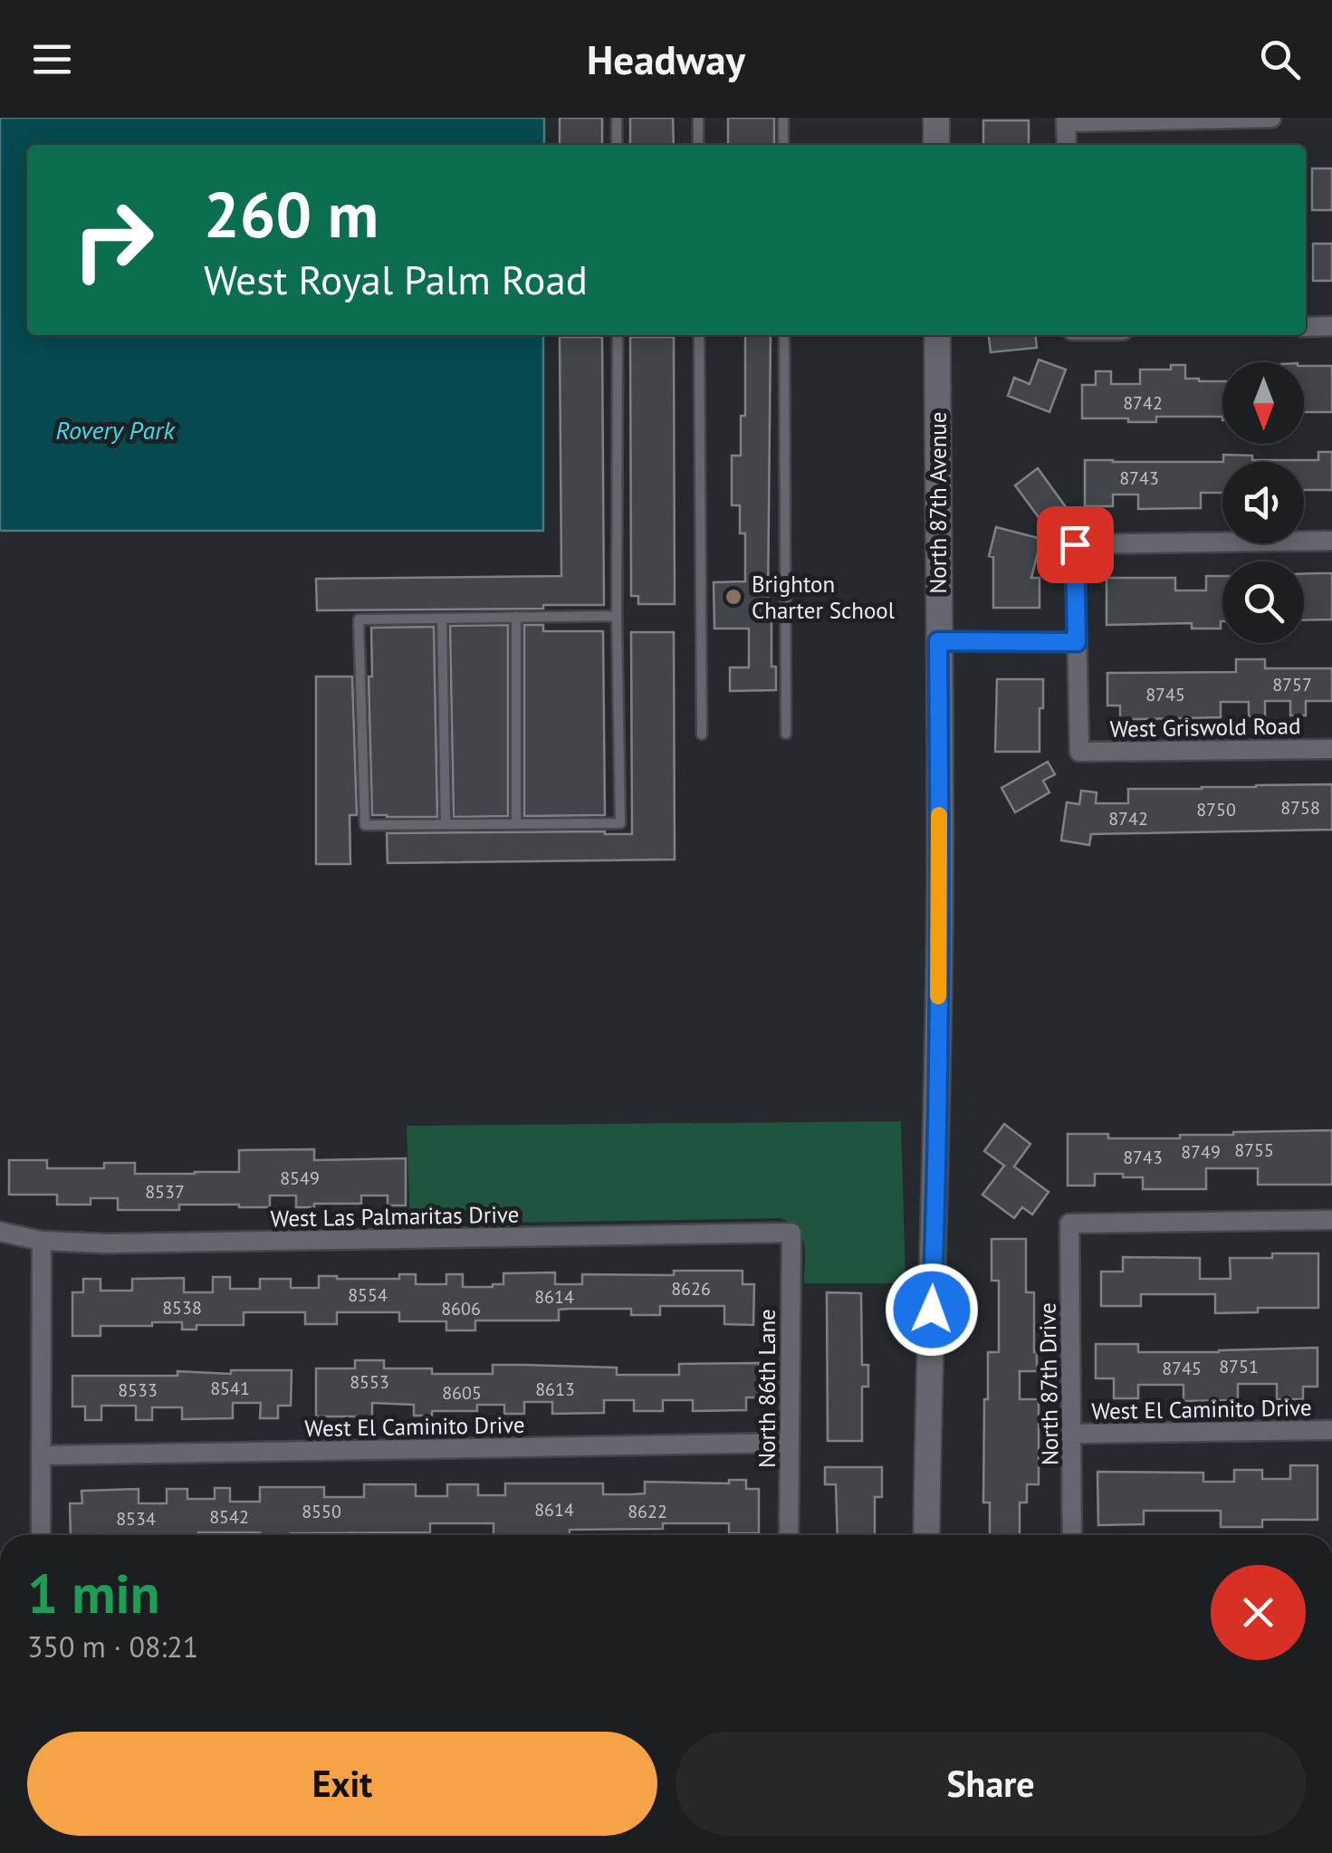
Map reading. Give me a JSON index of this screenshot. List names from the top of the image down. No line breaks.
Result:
{"streets":{"street":["North 87th Avenue","West Griswold Road","West Las Palmaritas Drive","North 87th Drive","North 86th Lane","West El Caminito Drive"]},"crossings":[["West Las Palmaritas Drive","North 86th Lane"],["North 87th Drive","West El Caminito Drive"],["North 86th Lane","West El Caminito Drive"]],"water":["Rovery Park"],"places":["Brighton Charter School"],"house_numbers":["8742","8743","8757","8745","8758","8750","8742","8755","8749","8743","8549","8537","8626","8554","8614","8538","8606","8751","8745","8553","8541","8613","8533","8605","8614","8550","8622","8542","8534"],"north":"bottom","page":{"header":"Headway","turn":["260 m","West Royal Palm Road"],"heading":["1 min","350 m · 08:21"],"buttons":["Exit","Share"]}}
